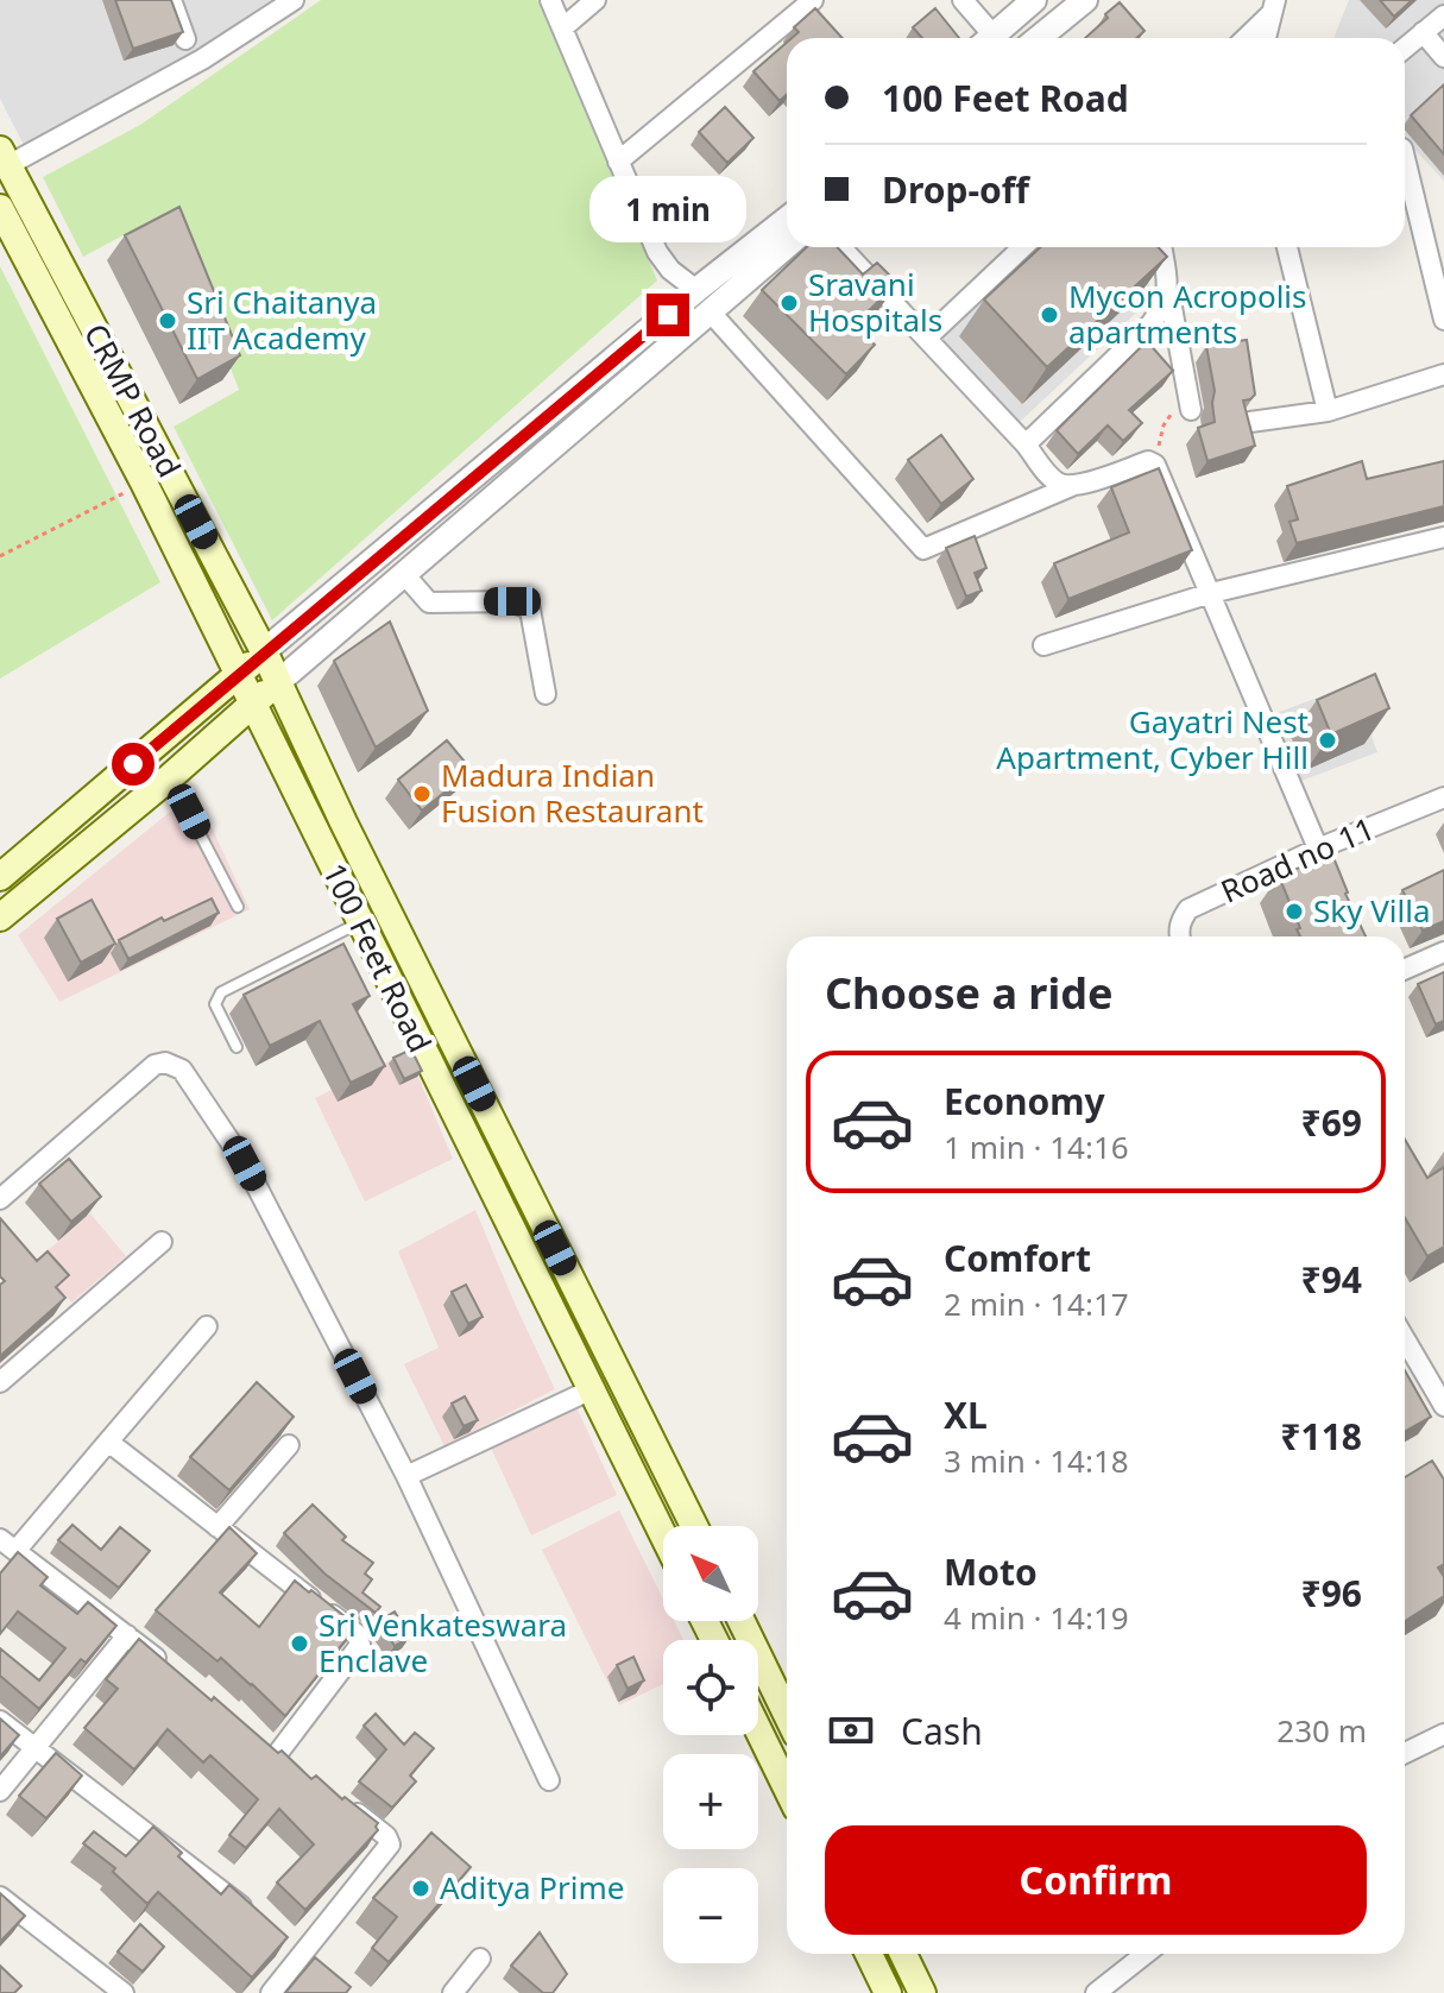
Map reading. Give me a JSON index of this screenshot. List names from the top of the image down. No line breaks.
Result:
{"streets":{"main road":["CRMP Road","100 Feet Road"],"street":["Road no 11"]},"crossings":[["CRMP Road","100 Feet Road"]],"places":["Sravani Hospitals","Mycon Acropolis apartments","Sri Chaitanya IIT Academy","Gayatri Nest Apartment, Cyber Hill","Madura Indian Fusion Restaurant","Sky Villa","Sri Venkateswara Enclave","Aditya Prime"],"north":"top left","page":{"banner":["100 Feet Road","Drop-off"],"bubble":"1 min","heading":"Choose a ride","list":[{"name":"Economy","note":"1 min · 14:16","value":"₹69"},{"name":"Comfort","note":"2 min · 14:17","value":"₹94"},{"name":"XL","note":"3 min · 14:18","value":"₹118"},{"name":"Moto","note":"4 min · 14:19","value":"₹96"}],"map_buttons":["+","−"],"pay":["Cash","230 m"],"buttons":"Confirm"}}
